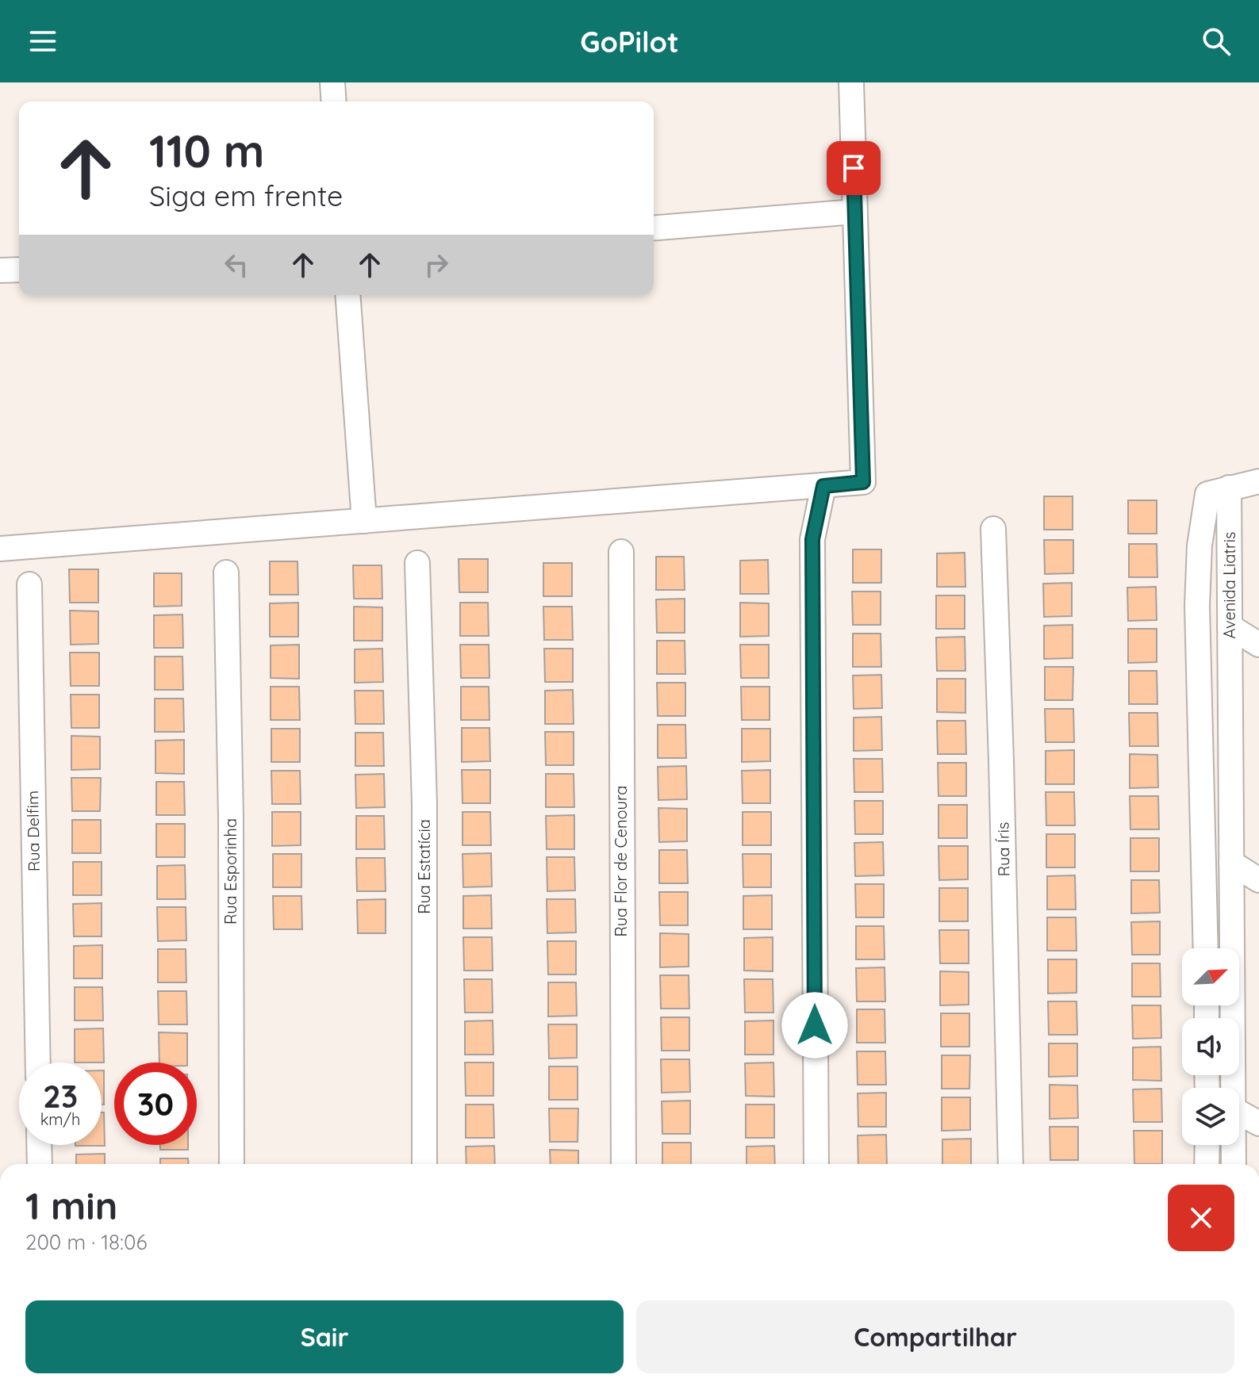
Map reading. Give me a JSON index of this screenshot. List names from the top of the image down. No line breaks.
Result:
{"streets":{"street":["Avenida Liatris","Rua Delfim","Rua Íris","Rua Flor de Cenoura","Rua Estatícia","Rua Esporinha"]},"north":"top right","page":{"header":"GoPilot","turn":["110 m","Siga em frente"],"speed":"23 km/h","limit":"30","heading":["1 min","200 m · 18:06"],"buttons":["Sair","Compartilhar"]}}
